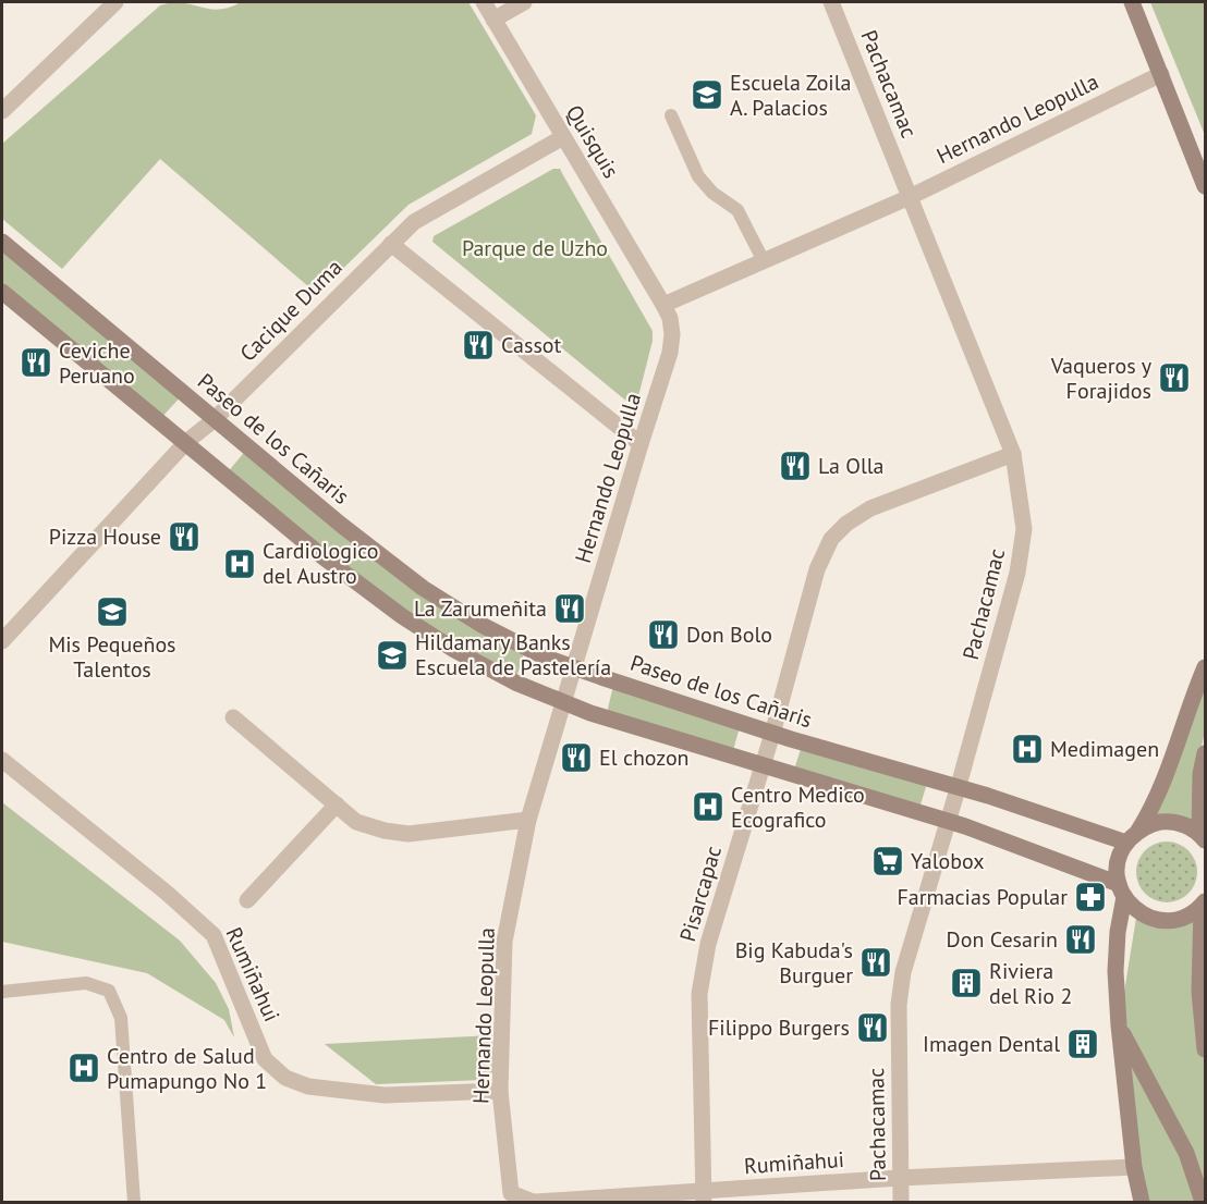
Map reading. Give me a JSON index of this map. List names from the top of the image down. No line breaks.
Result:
{"streets":{"main road":["Paseo de los Cañaris"],"street":["Pachacamac","Hernando Leopulla","Quisquis","Cacique Duma","Pisarcapac","Rumiñahui"]},"crossings":[["Pachacamac","Hernando Leopulla"],["Pachacamac","Paseo de los Cañaris"],["Pachacamac","Pisarcapac"],["Pachacamac","Rumiñahui"],["Hernando Leopulla","Quisquis"],["Hernando Leopulla","Paseo de los Cañaris"],["Hernando Leopulla","Rumiñahui"],["Quisquis","Cacique Duma"],["Cacique Duma","Paseo de los Cañaris"],["Paseo de los Cañaris","Pisarcapac"],["Pisarcapac","Rumiñahui"]],"parks":["Parque de Uzho"],"places":{"school or university":["Escuela Zoila A. Palacios","Mis Pequeños Talentos","Hildamary Banks Escuela de Pastelería"],"restaurant":["Cassot","Ceviche Peruano","Vaqueros y Forajidos","La Olla","Pizza House","La Zarumeñita","Don Bolo","El chozon","Don Cesarin","Big Kabuda's Burguer","Filippo Burgers"],"hospital":["Cardiologico del Austro","Medimagen","Centro Medico Ecografico","Centro de Salud Pumapungo No 1"],"supermarket":["Yalobox"],"pharmacy":["Farmacias Popular"],"building":["Riviera del Rio 2","Imagen Dental"]}}
